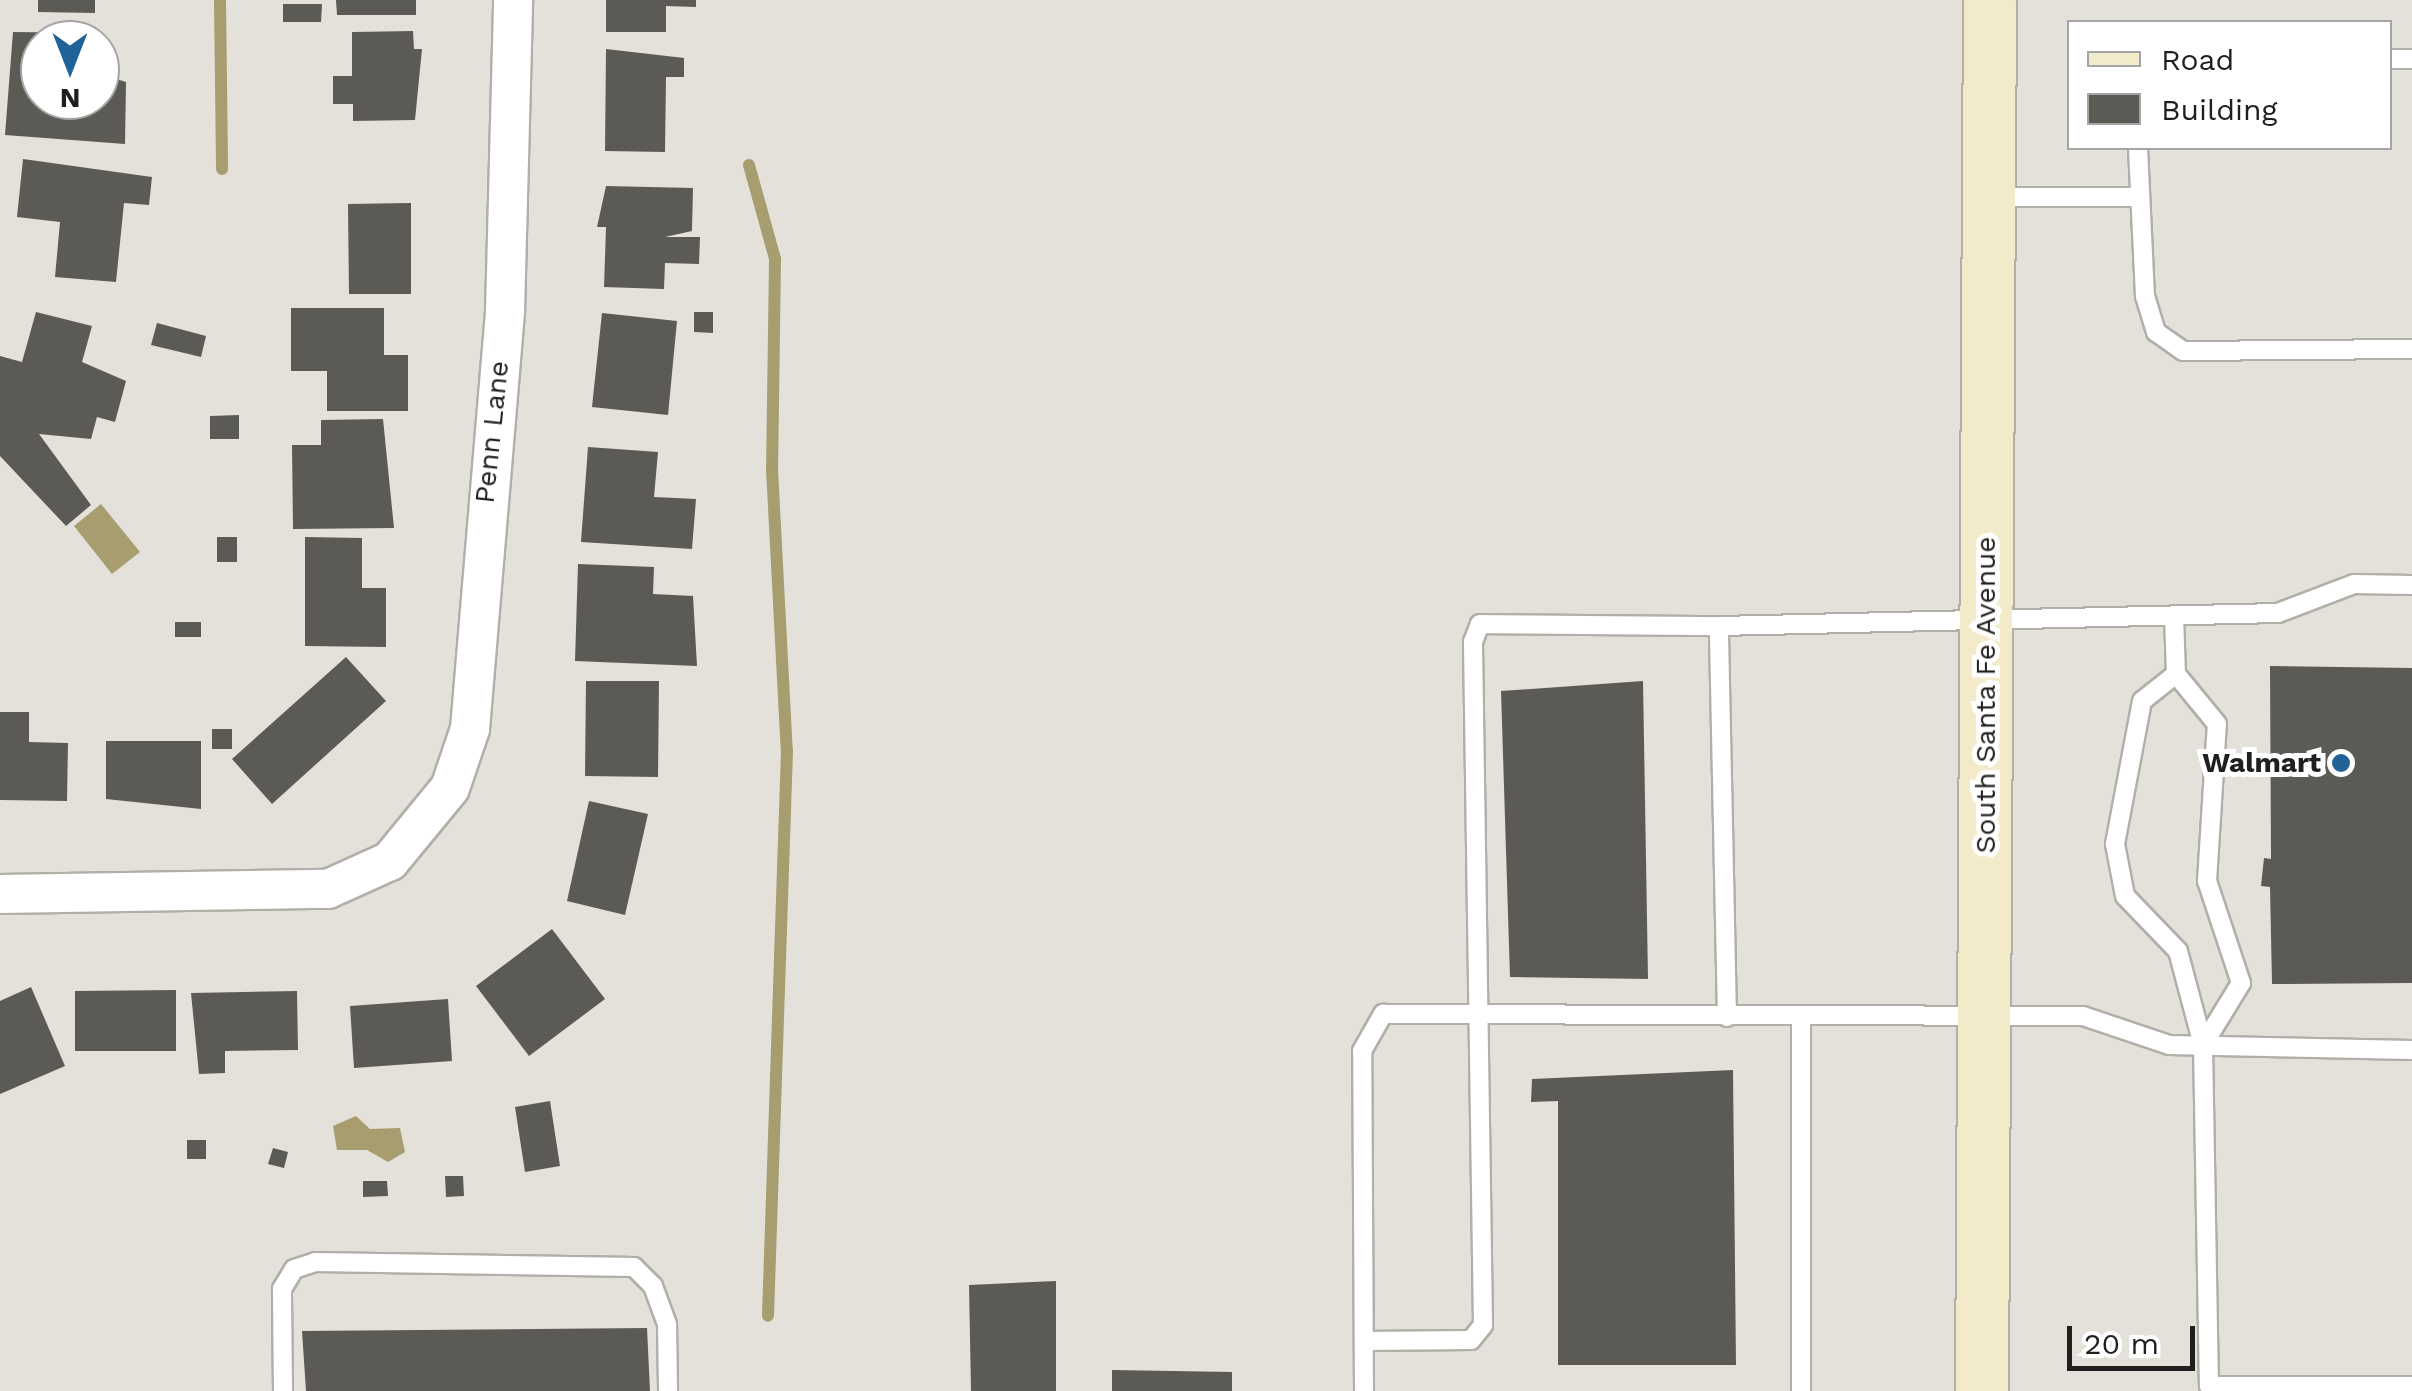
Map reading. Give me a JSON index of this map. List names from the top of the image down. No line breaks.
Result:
{"streets":{"main road":["South Santa Fe Avenue"],"street":["Penn Lane"]},"places":["Walmart"],"legend":["Road","Building"],"scale_bar":"20 m","north":"bottom"}
